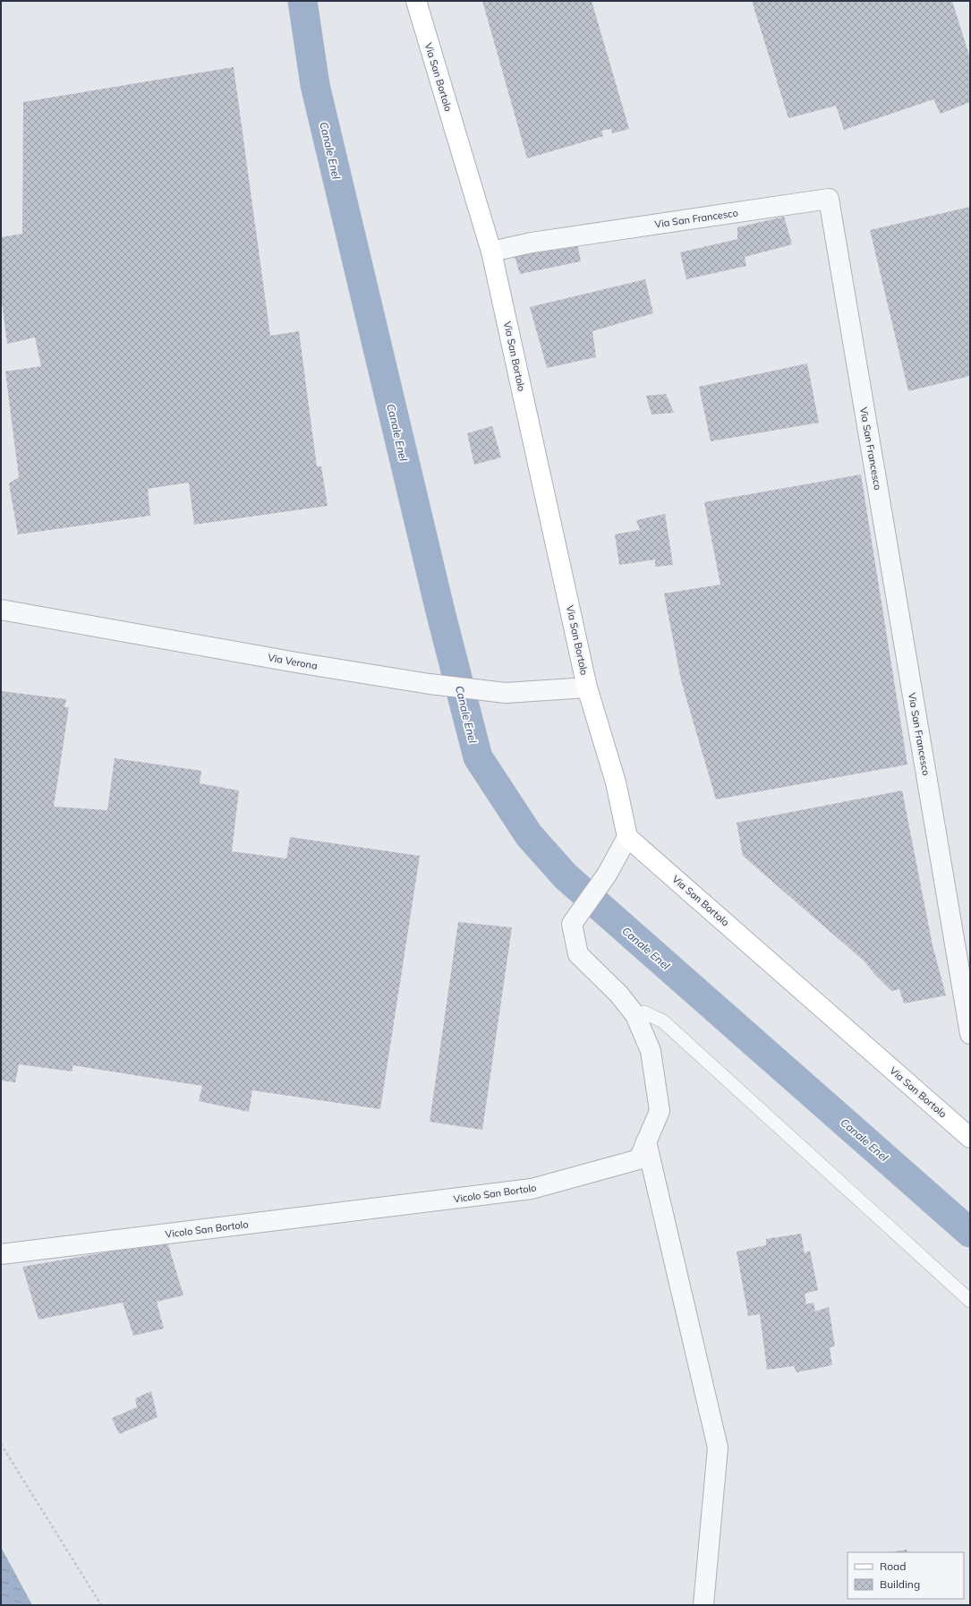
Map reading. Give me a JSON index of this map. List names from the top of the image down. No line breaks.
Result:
{"streets":{"street":["Via San Bortolo","Via San Francesco","Via Verona","Vicolo San Bortolo"]},"crossings":[["Via San Bortolo","Via San Francesco"],["Via San Bortolo","Via Verona"],["Via San Bortolo","Vicolo San Bortolo"]],"water":["Canale Enel"],"legend":["Road","Building"]}
